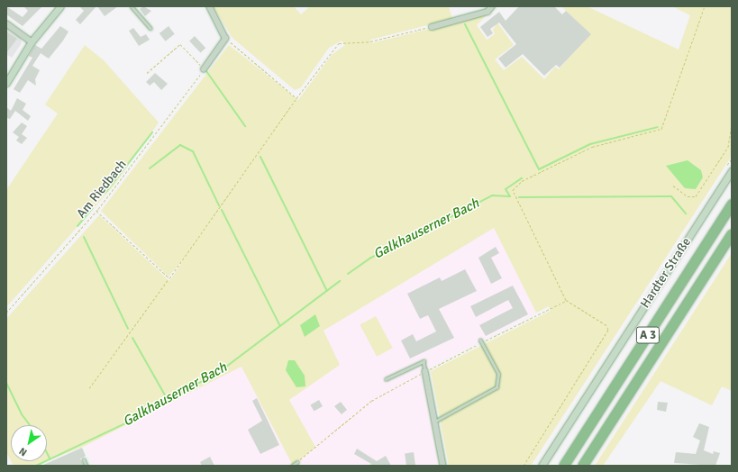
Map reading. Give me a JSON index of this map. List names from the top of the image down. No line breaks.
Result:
{"streets":{"highway":["A 3"],"main road":["Hardter Straße"],"path":["Am Riedbach"]},"water":["Galkhauserner Bach"],"north":"bottom left"}
